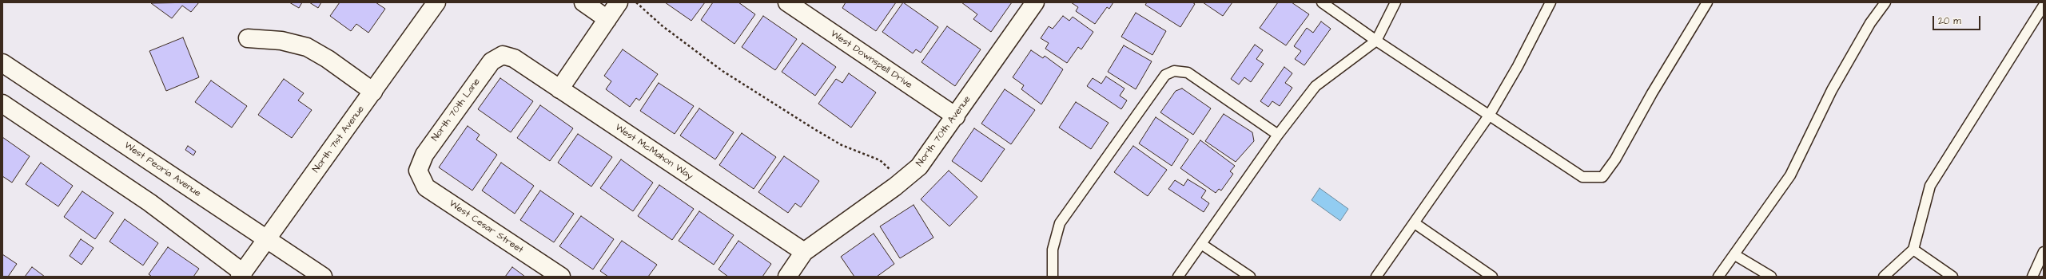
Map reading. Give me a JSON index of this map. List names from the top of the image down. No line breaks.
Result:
{"streets":{"street":["West Downspell Drive","North 70th Lane","North 70th Avenue","North 71st Avenue","West McMahon Way","West Peoria Avenue","West Cesar Street"]},"crossings":[["West Downspell Drive","North 70th Avenue"],["North 70th Lane","West McMahon Way"],["North 70th Lane","West Cesar Street"],["North 70th Avenue","West McMahon Way"],["North 71st Avenue","West Peoria Avenue"]],"scale_bar":"20 m"}
